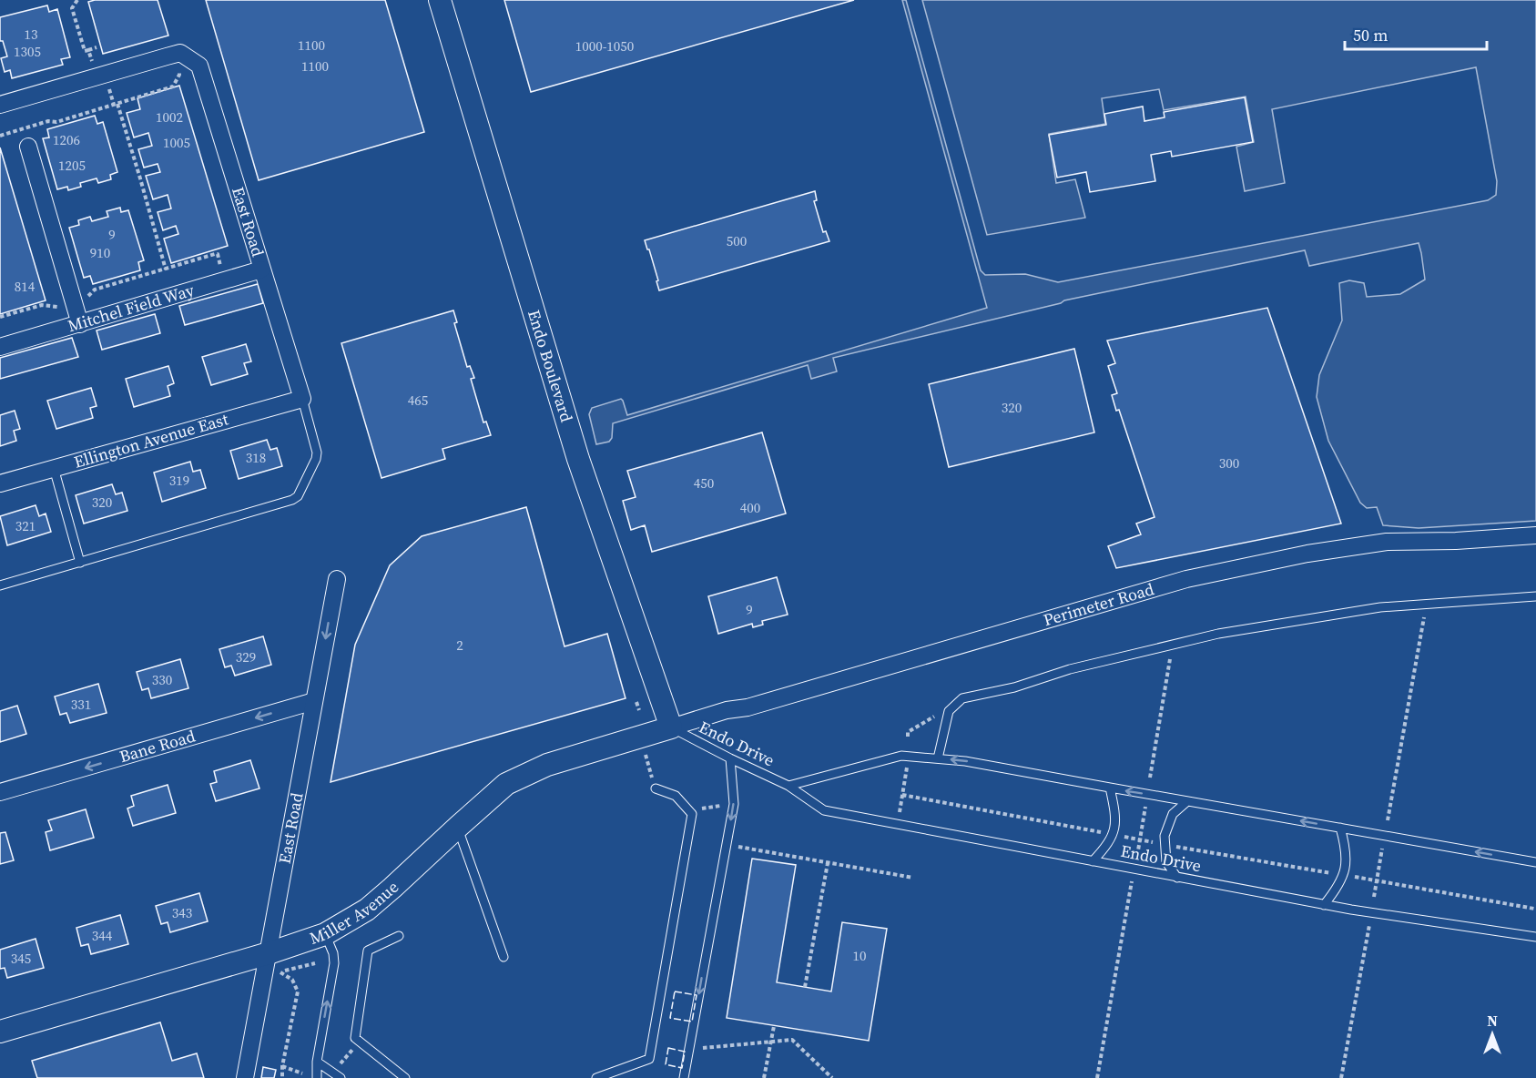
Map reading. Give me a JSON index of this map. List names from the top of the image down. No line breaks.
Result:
{"streets":{"street":["East Road","Mitchel Field Way","Endo Boulevard","Ellington Avenue East","Perimeter Road","Bane Road","Miller Avenue"],"lane":["Endo Drive"]},"crossings":[["East Road","Mitchel Field Way"],["East Road","Ellington Avenue East"],["East Road","Bane Road"],["East Road","Miller Avenue"],["Endo Boulevard","Perimeter Road"],["Endo Boulevard","Endo Drive"],["Endo Boulevard","Miller Avenue"],["Perimeter Road","Endo Drive"],["Perimeter Road","Miller Avenue"],["Endo Drive","Miller Avenue"]],"one_way":["Bane Road"],"house_numbers":["13","1100","1000-1050","1305","1100","1002","1206","1005","1205","9","500","910","814","465","320","318","300","319","450","320","400","321","9","2","329","330","331","343","344","10","345"],"scale_bar":"50 m","north":"top"}
